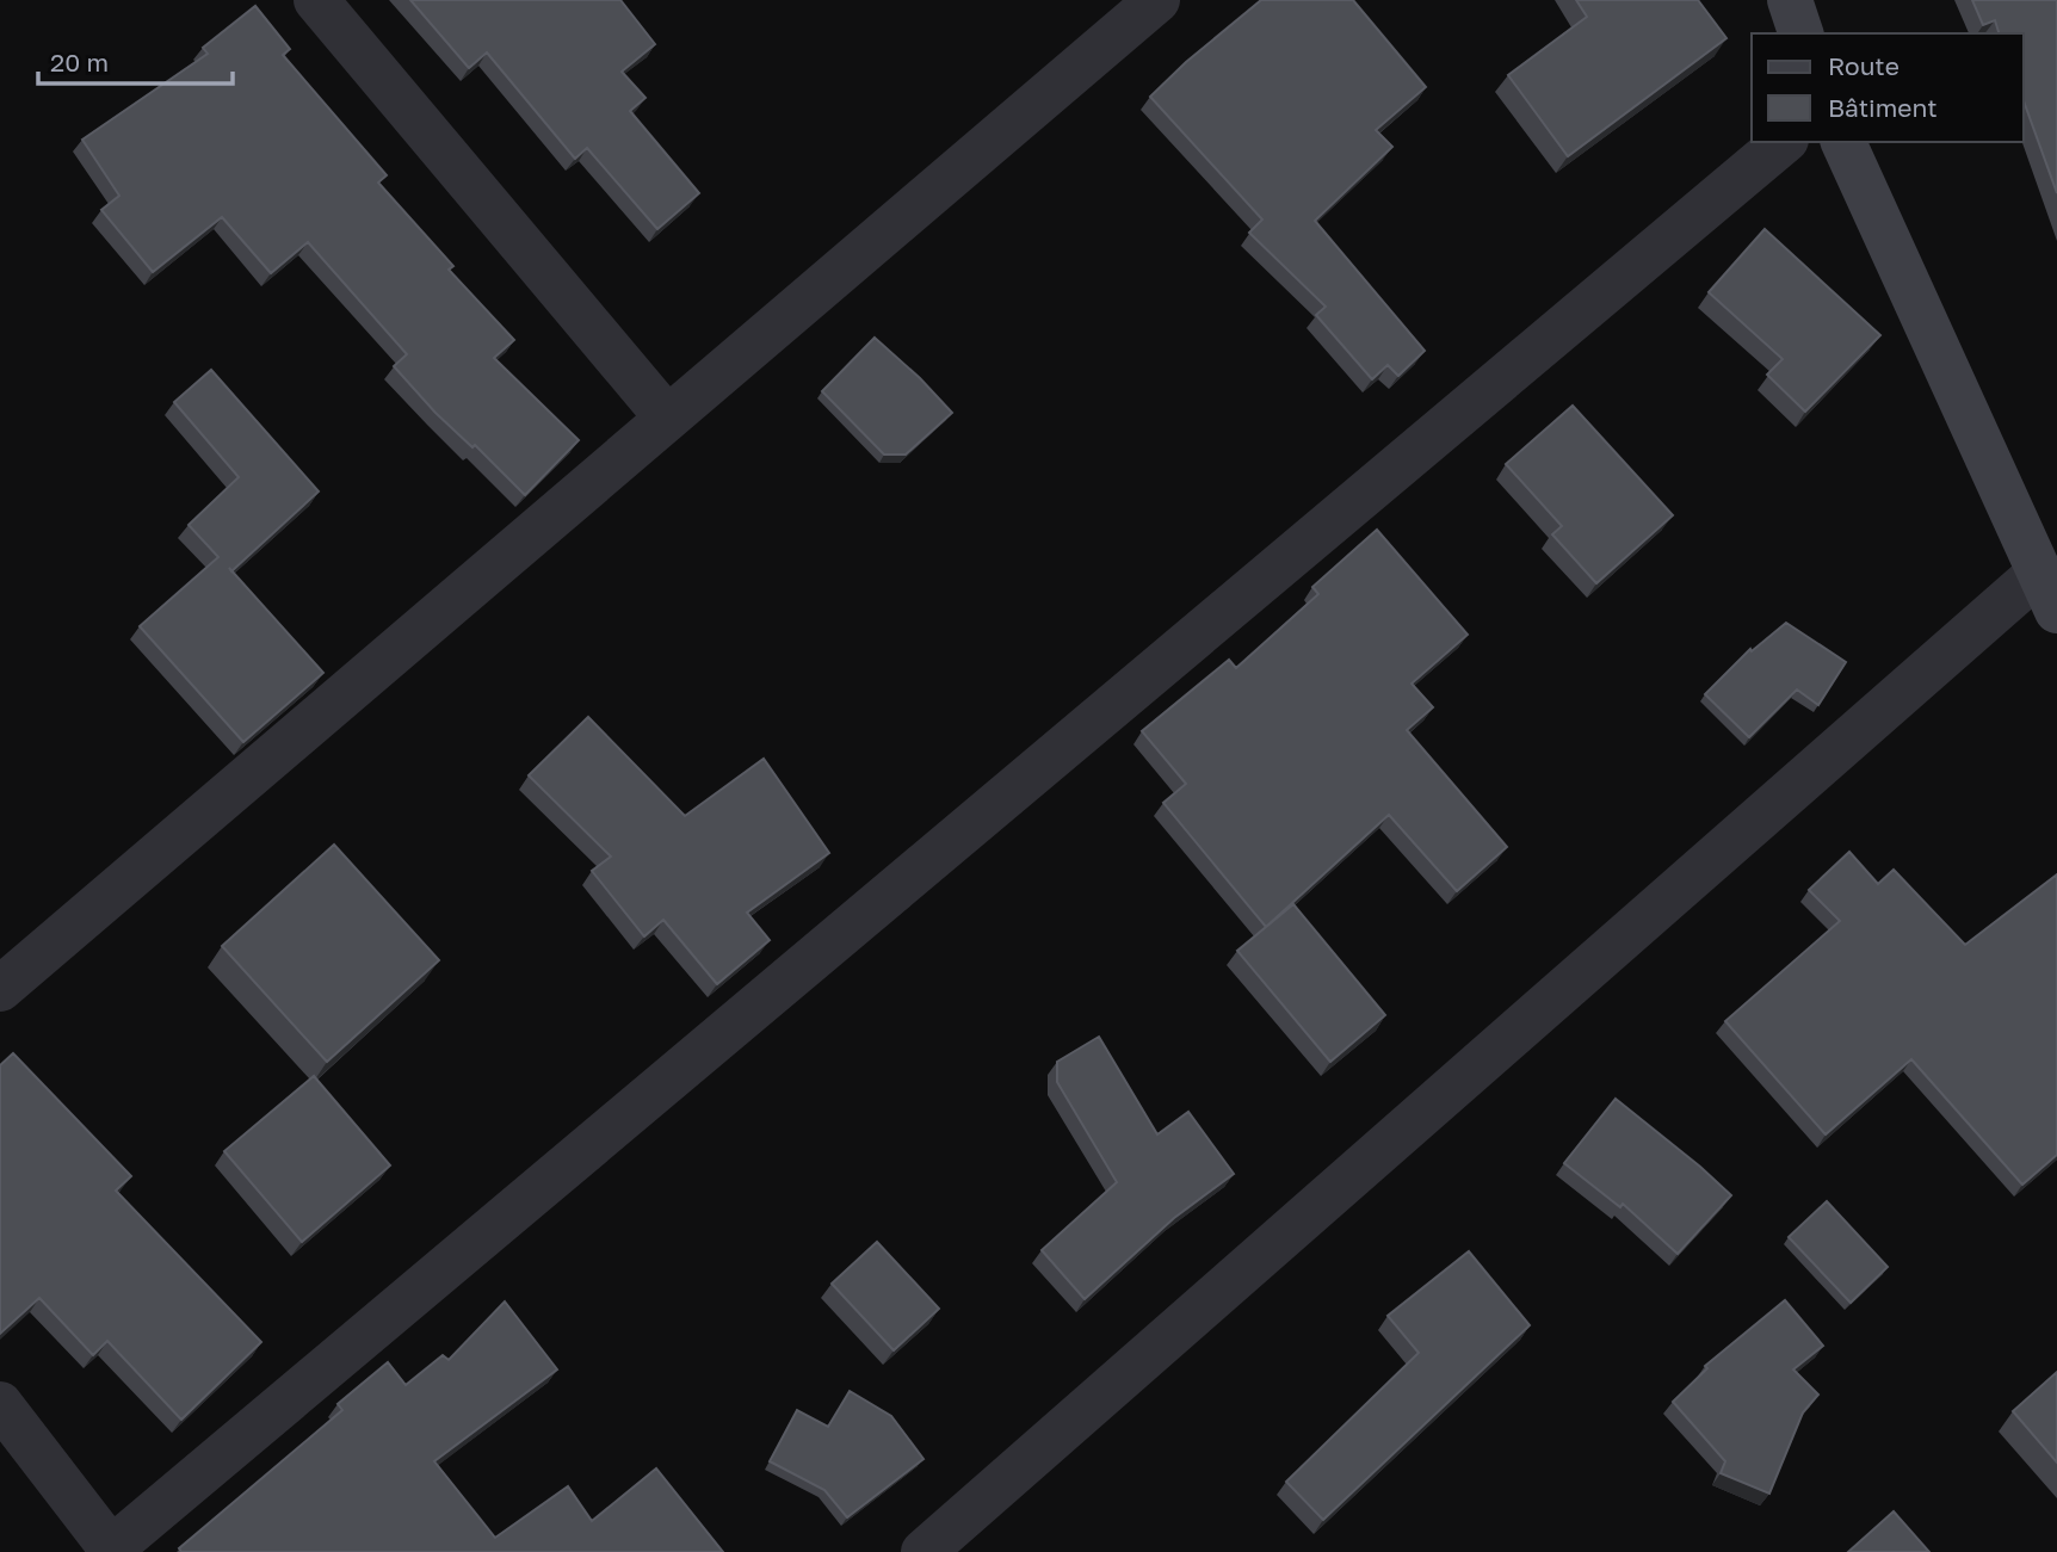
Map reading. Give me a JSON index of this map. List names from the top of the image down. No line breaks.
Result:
{"legend":["Route","Bâtiment"],"scale_bar":"20 m"}
